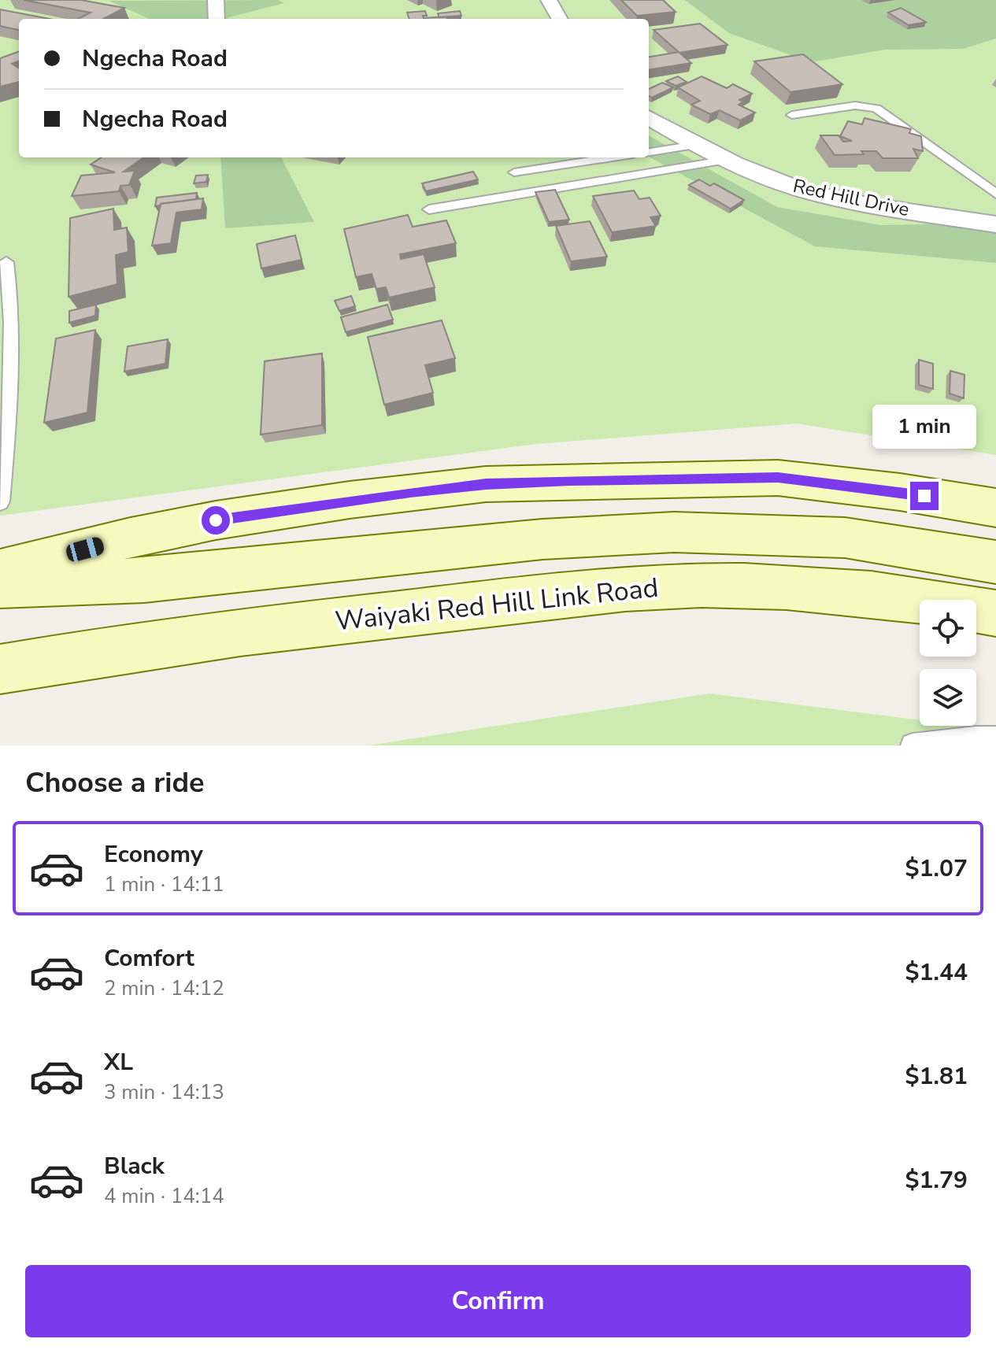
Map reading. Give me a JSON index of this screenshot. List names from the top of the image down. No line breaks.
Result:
{"streets":{"main road":["Waiyaki Red Hill Link Road"],"street":["Red Hill Drive"]},"page":{"banner":["Ngecha Road","Ngecha Road"],"bubble":"1 min","heading":"Choose a ride","list":[{"name":"Economy","note":"1 min · 14:11","value":"$1.07"},{"name":"Comfort","note":"2 min · 14:12","value":"$1.44"},{"name":"XL","note":"3 min · 14:13","value":"$1.81"},{"name":"Black","note":"4 min · 14:14","value":"$1.79"}],"buttons":"Confirm"}}
